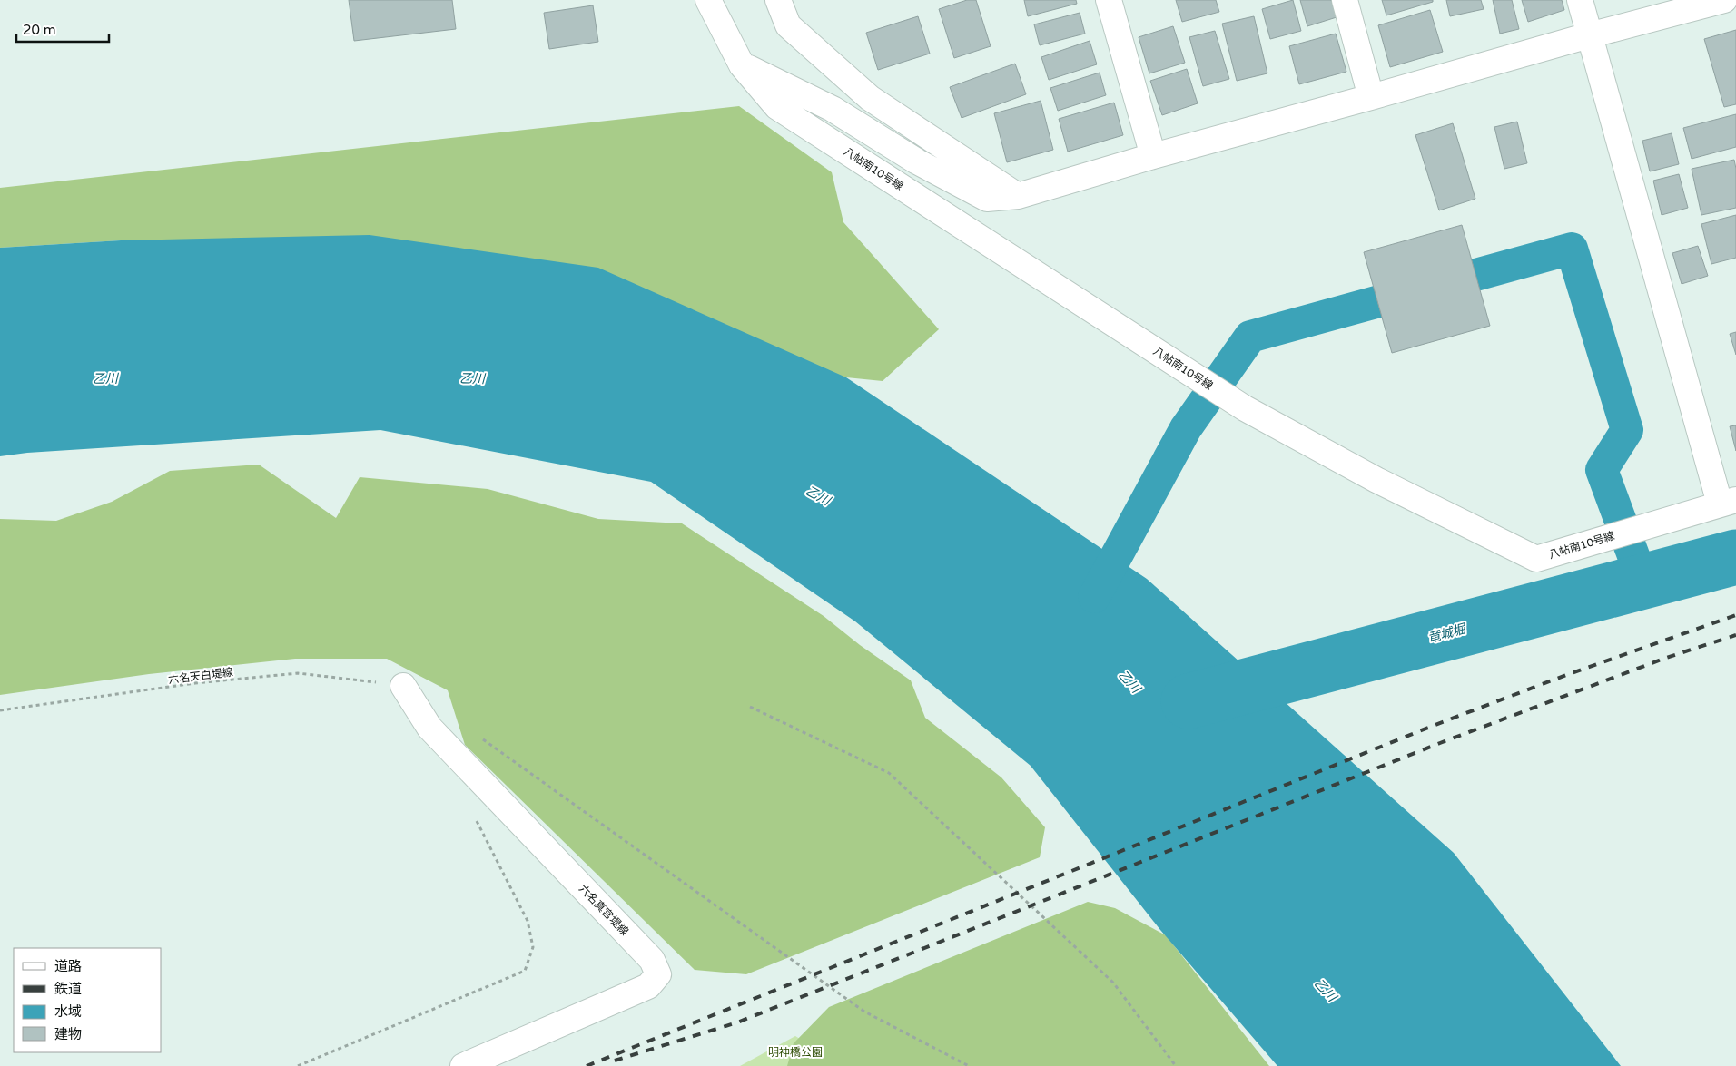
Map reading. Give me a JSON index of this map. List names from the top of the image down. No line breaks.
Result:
{"streets":{"street":["八帖南10号線","六名真宮堤線"],"path":["六名天白堤線"]},"crossings":[["六名天白堤線","六名真宮堤線"]],"water":["乙川","竜城堀"],"parks":["明神橋公園"],"legend":["道路","鉄道","水域","建物"],"scale_bar":"20 m"}
